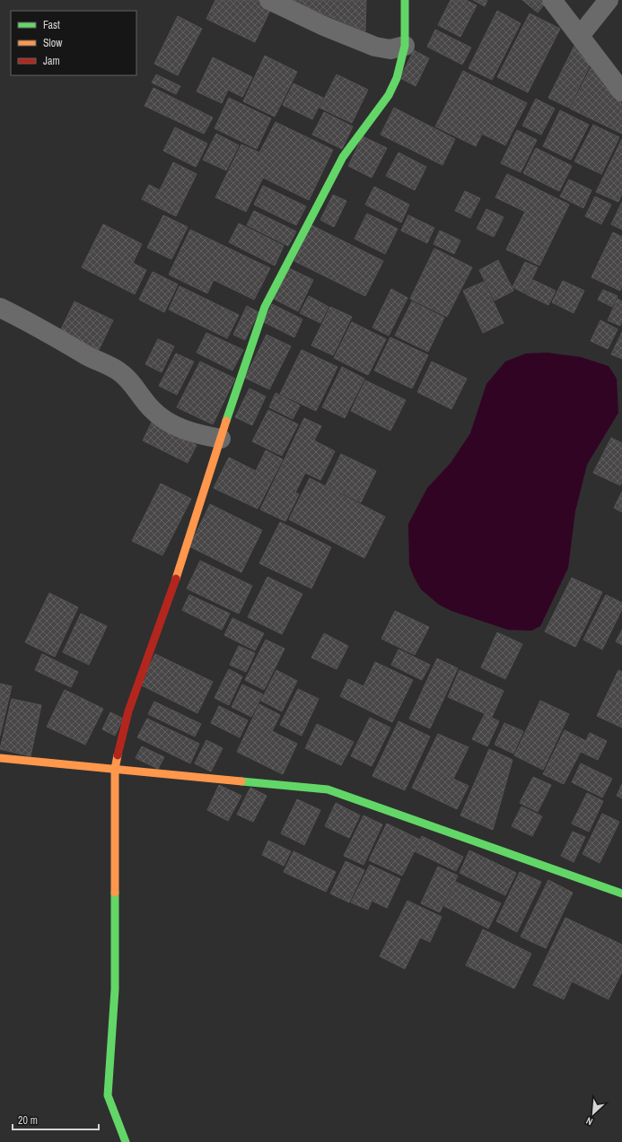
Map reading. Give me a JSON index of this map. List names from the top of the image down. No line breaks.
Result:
{"legend":["Fast","Slow","Jam"],"scale_bar":"20 m","north":"bottom left"}
